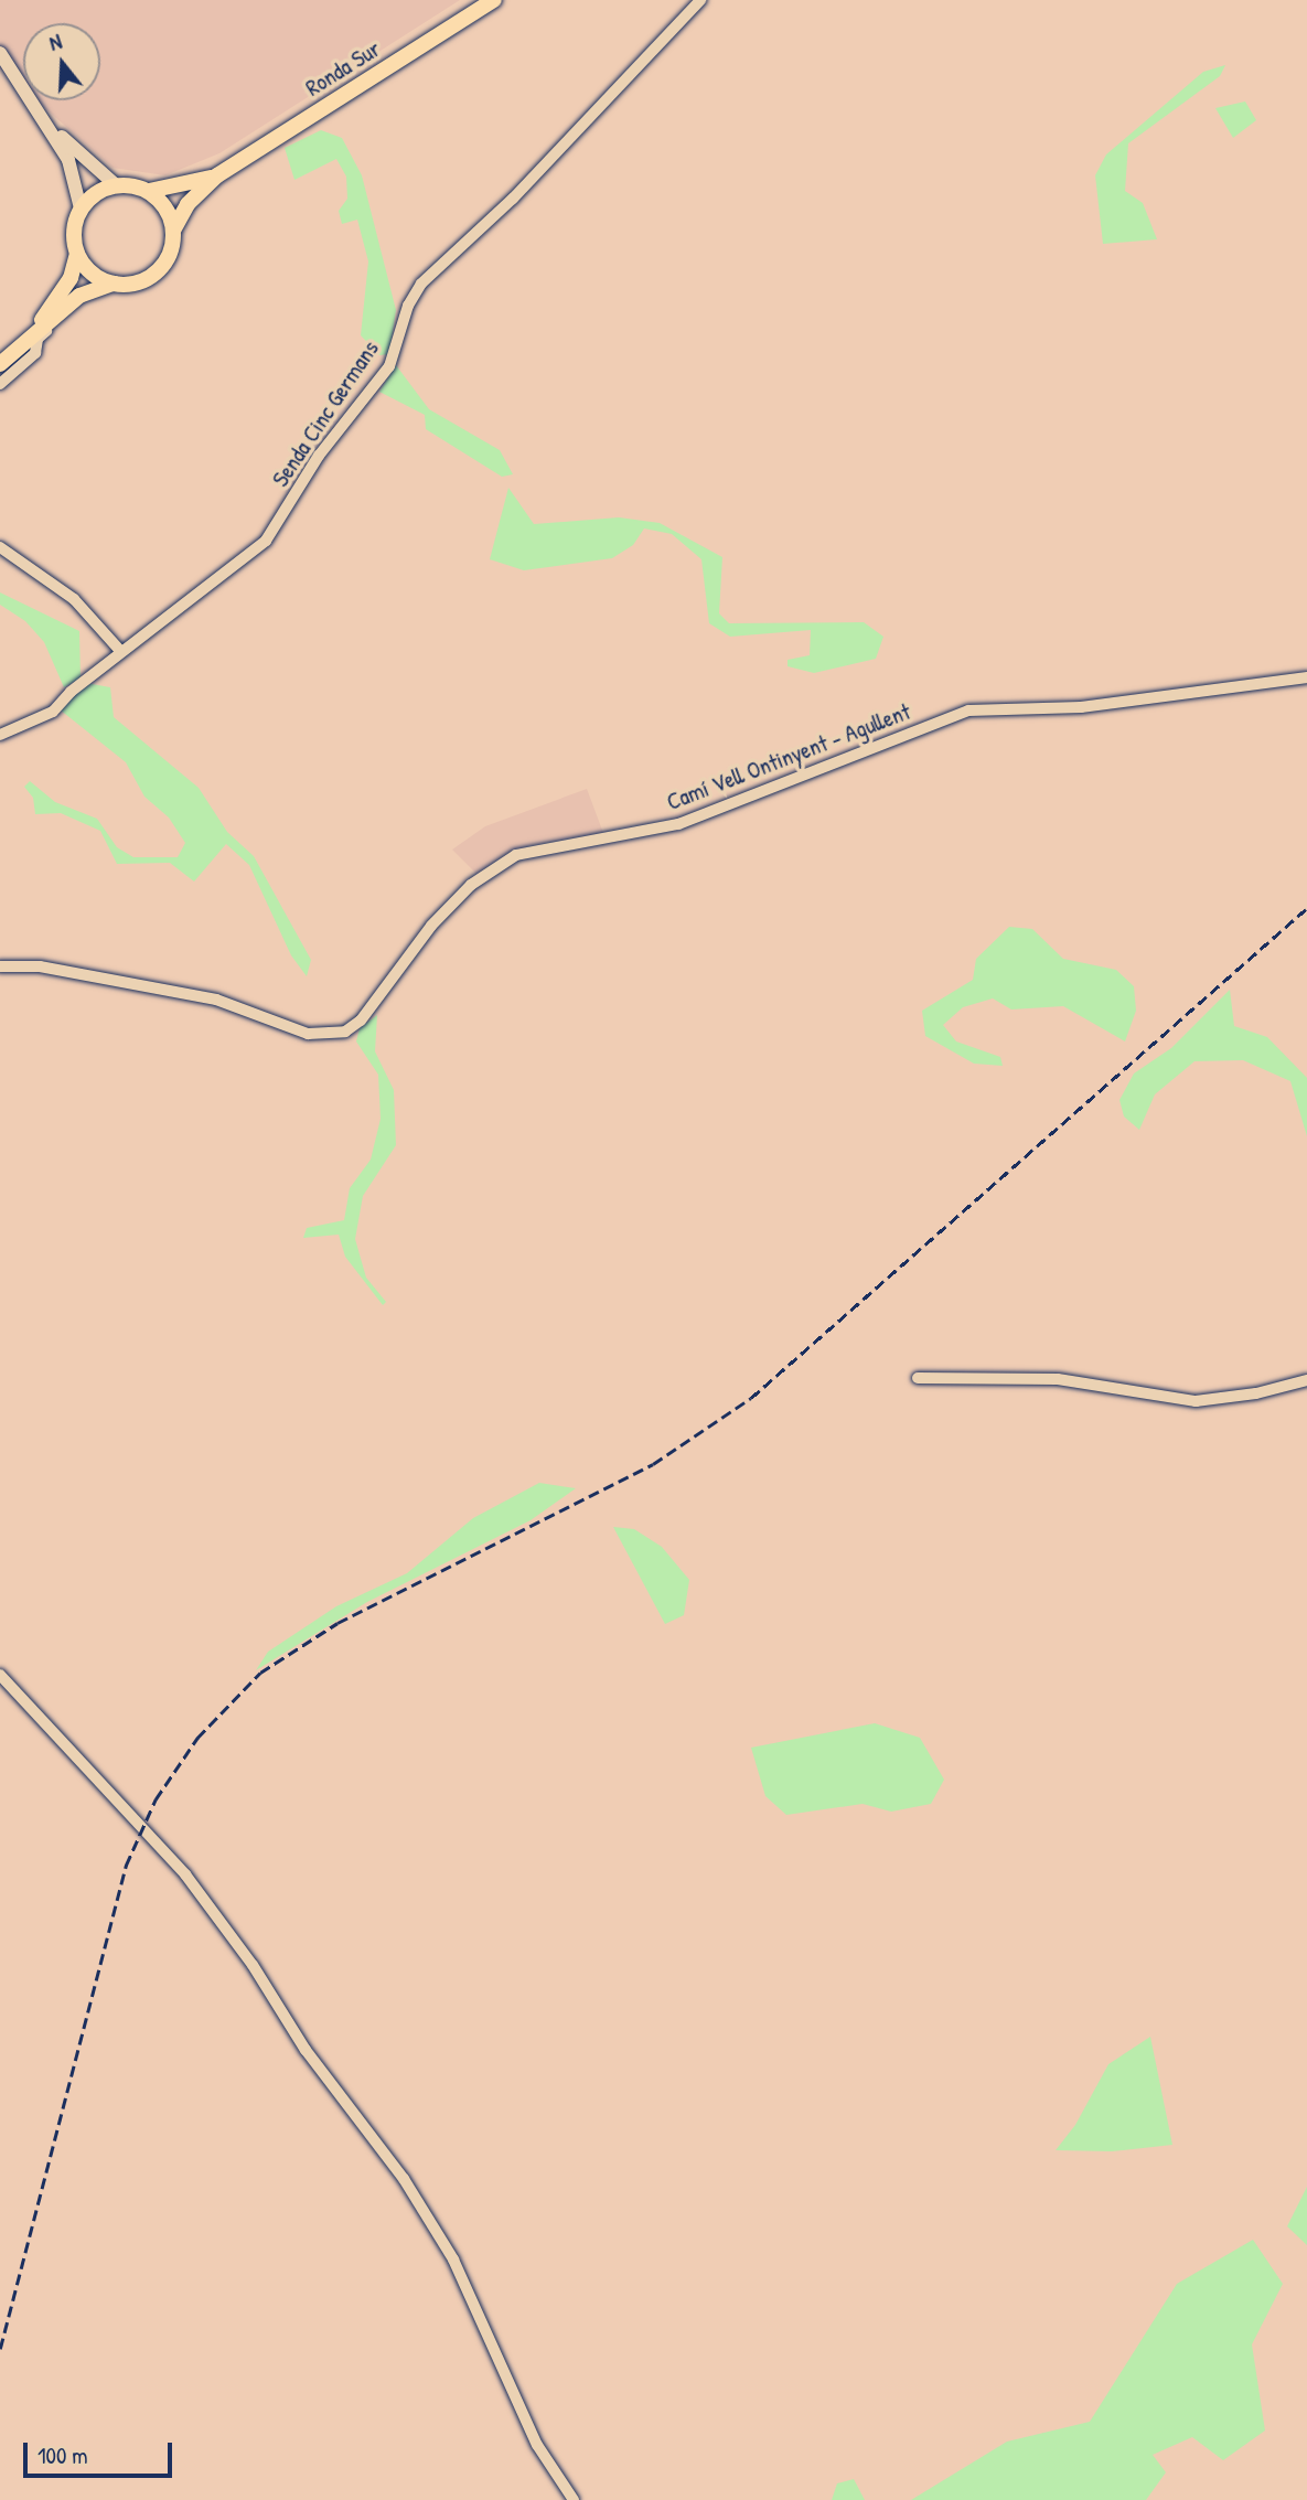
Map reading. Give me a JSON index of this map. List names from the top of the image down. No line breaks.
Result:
{"streets":{"main road":["Ronda Sur"],"street":["Senda Cinc Germans","Camí Vell Ontinyent - Agullent"]},"scale_bar":"100 m","north":"top"}
